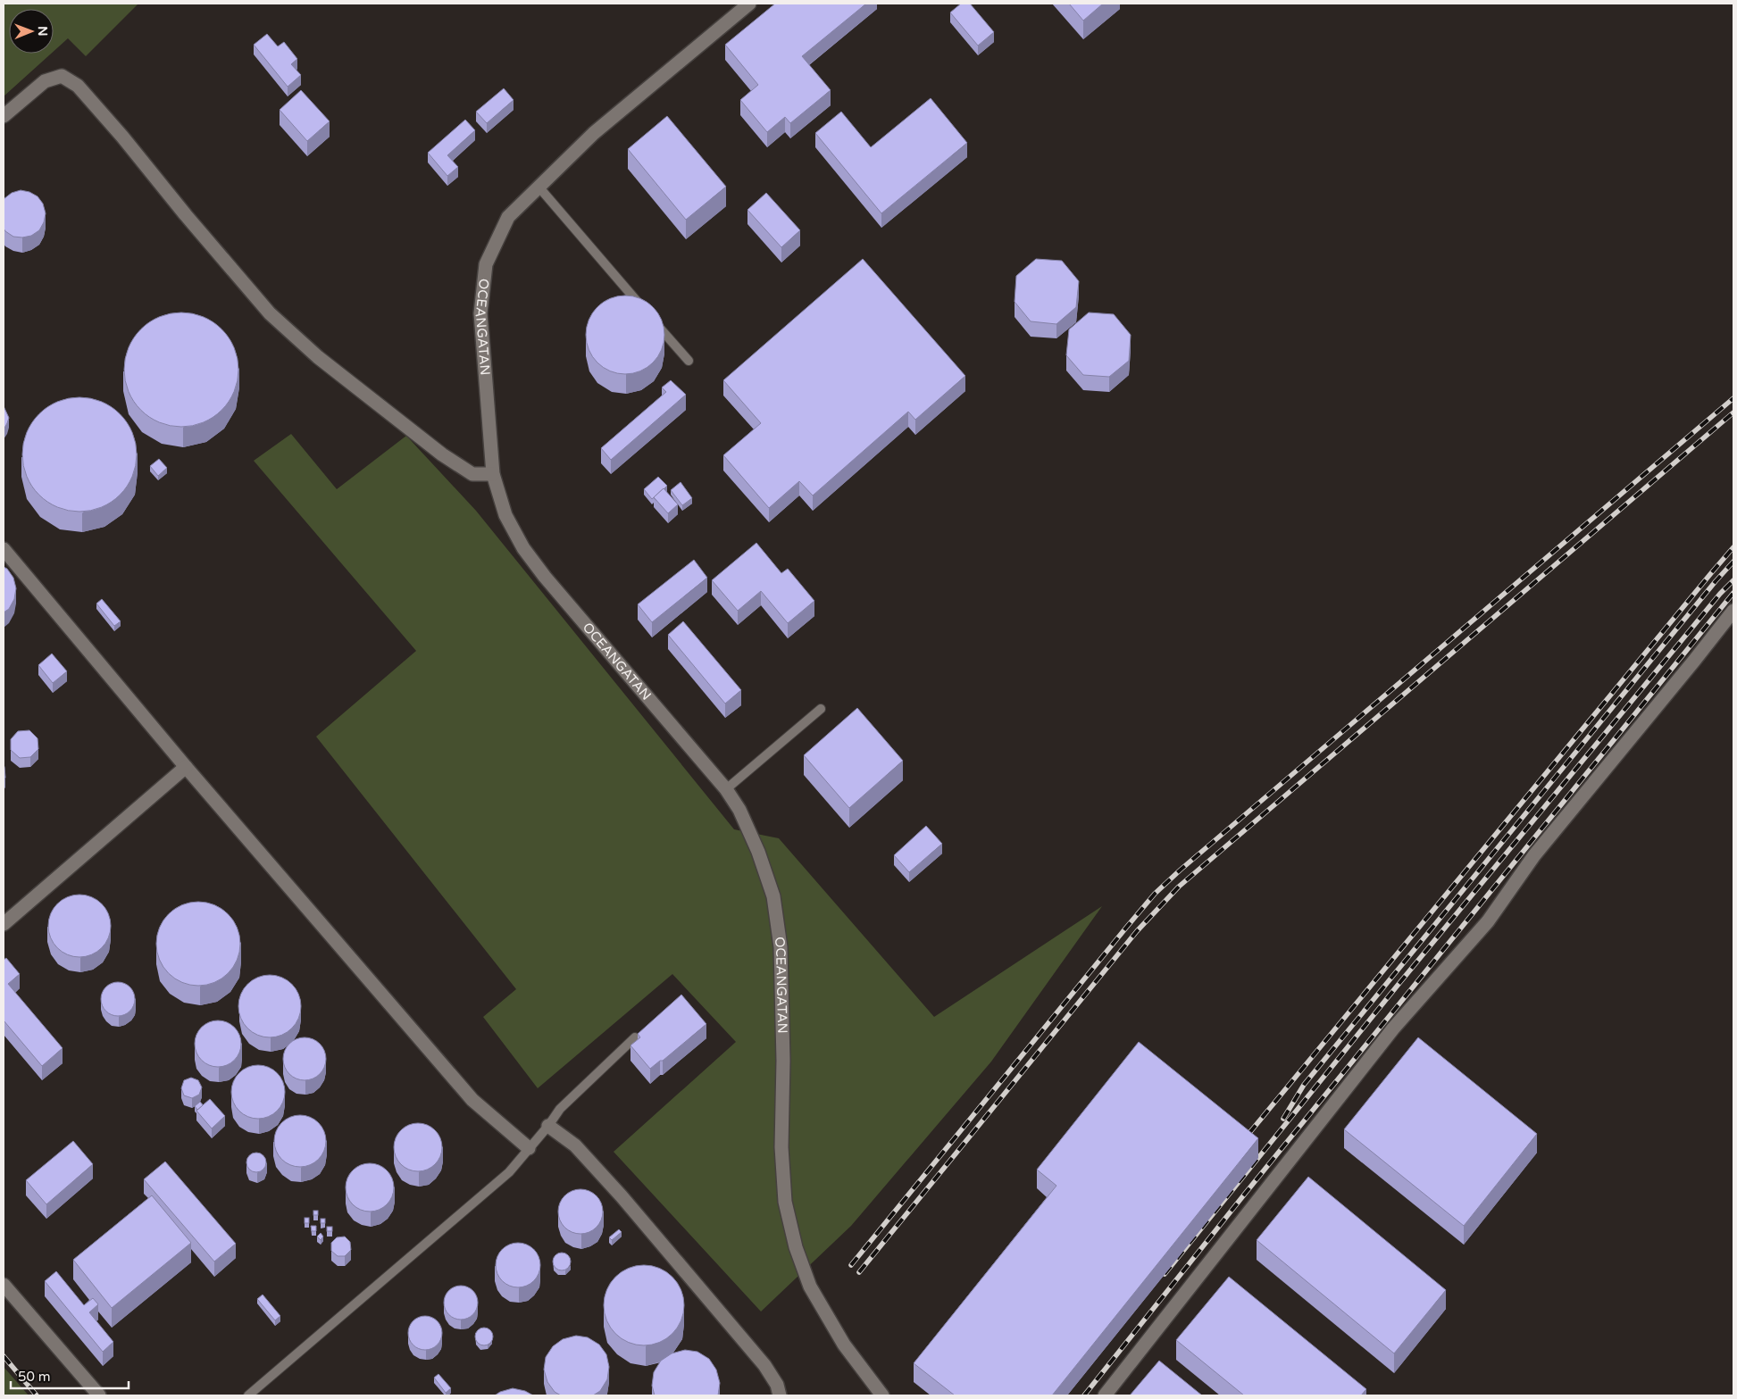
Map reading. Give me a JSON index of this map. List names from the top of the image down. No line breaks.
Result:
{"streets":{"street":["OCEANGATAN"]},"scale_bar":"50 m","north":"right"}
